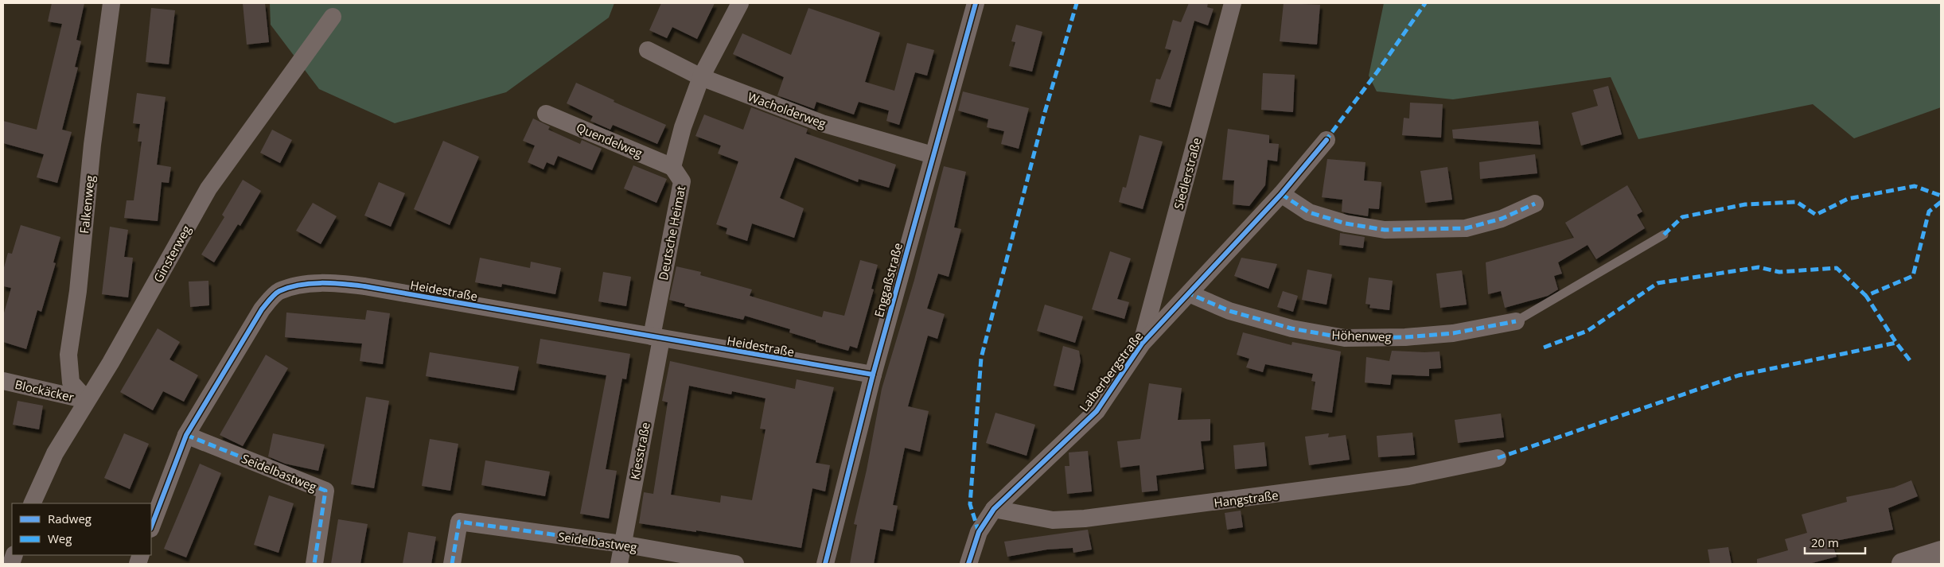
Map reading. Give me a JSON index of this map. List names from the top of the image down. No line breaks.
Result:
{"streets":{"street":["Wacholderweg","Quendelweg","Siedlerstraße","Falkenweg","Deutsche Heimat","Ginsterweg","Enggaßstraße","Heidestraße","Höhenweg","Laiberbergstraße","Blockäcker","Kiesstraße","Seidelbastweg","Hangstraße"]},"crossings":[["Wacholderweg","Deutsche Heimat"],["Wacholderweg","Enggaßstraße"],["Quendelweg","Deutsche Heimat"],["Siedlerstraße","Laiberbergstraße"],["Falkenweg","Ginsterweg"],["Falkenweg","Blockäcker"],["Deutsche Heimat","Heidestraße"],["Deutsche Heimat","Kiesstraße"],["Ginsterweg","Blockäcker"],["Enggaßstraße","Heidestraße"],["Heidestraße","Kiesstraße"],["Heidestraße","Seidelbastweg"],["Höhenweg","Laiberbergstraße"],["Laiberbergstraße","Hangstraße"],["Kiesstraße","Seidelbastweg"]],"legend":["Radweg","Weg"],"scale_bar":"20 m"}
